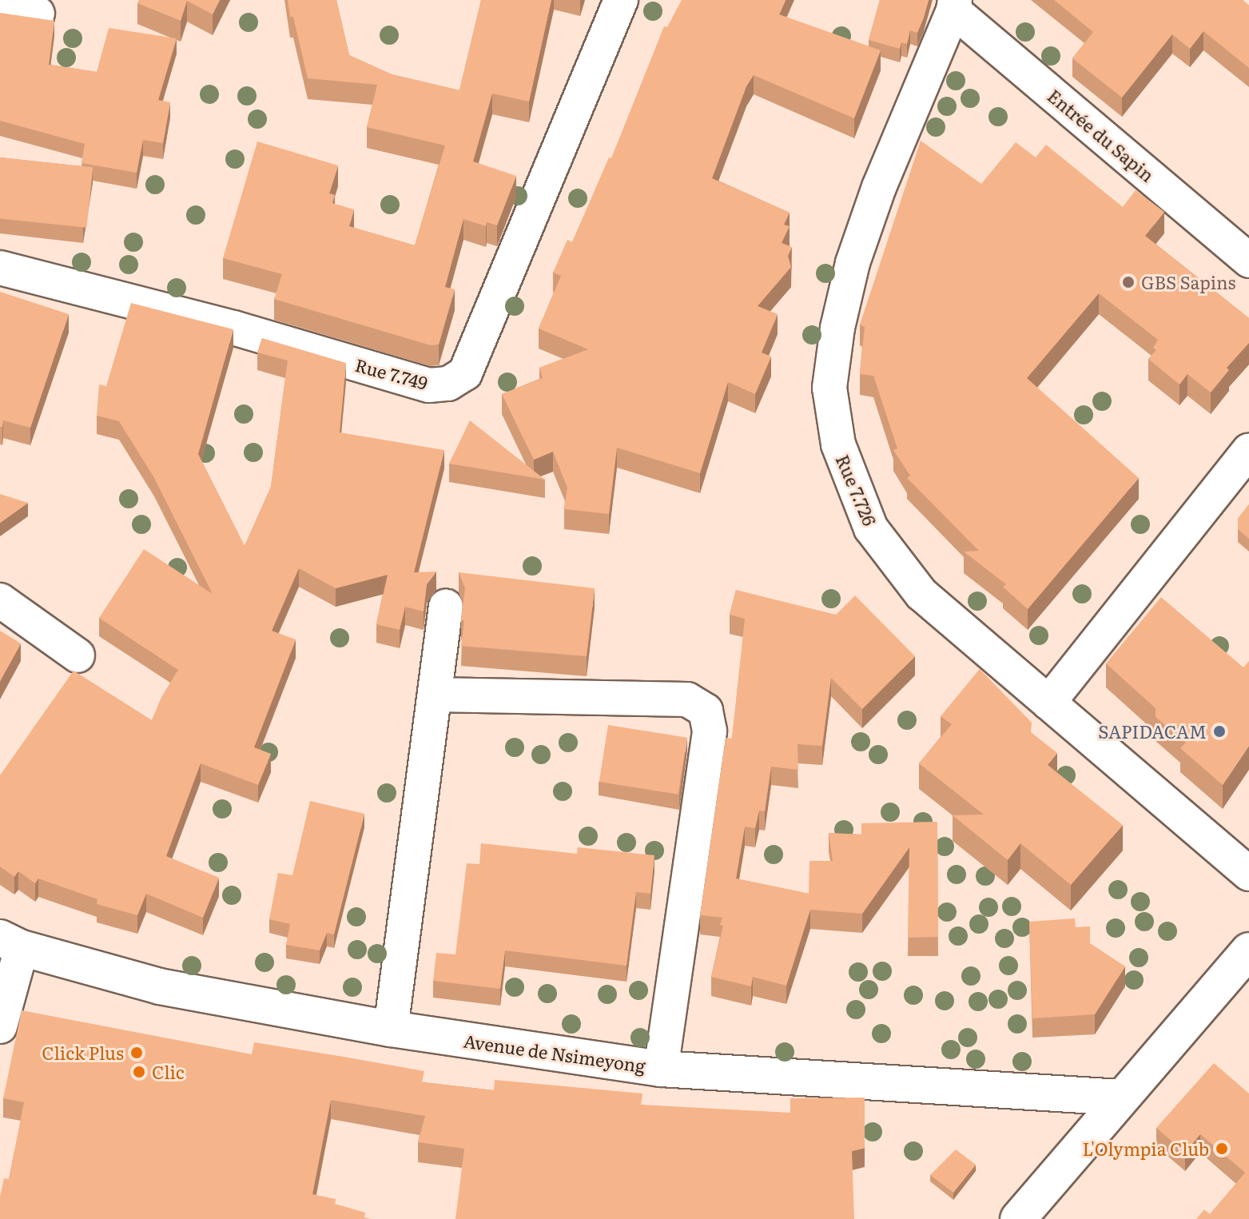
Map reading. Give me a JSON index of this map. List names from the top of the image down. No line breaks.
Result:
{"streets":{"main road":["Avenue de Nsimeyong"],"street":["Entrée du Sapin","Rue 7.749","Rue 7.726"]},"crossings":[["Entrée du Sapin","Rue 7.726"]],"places":["GBS Sapins","SAPIDACAM","Click Plus","Clic","L'Olympia Club"]}
